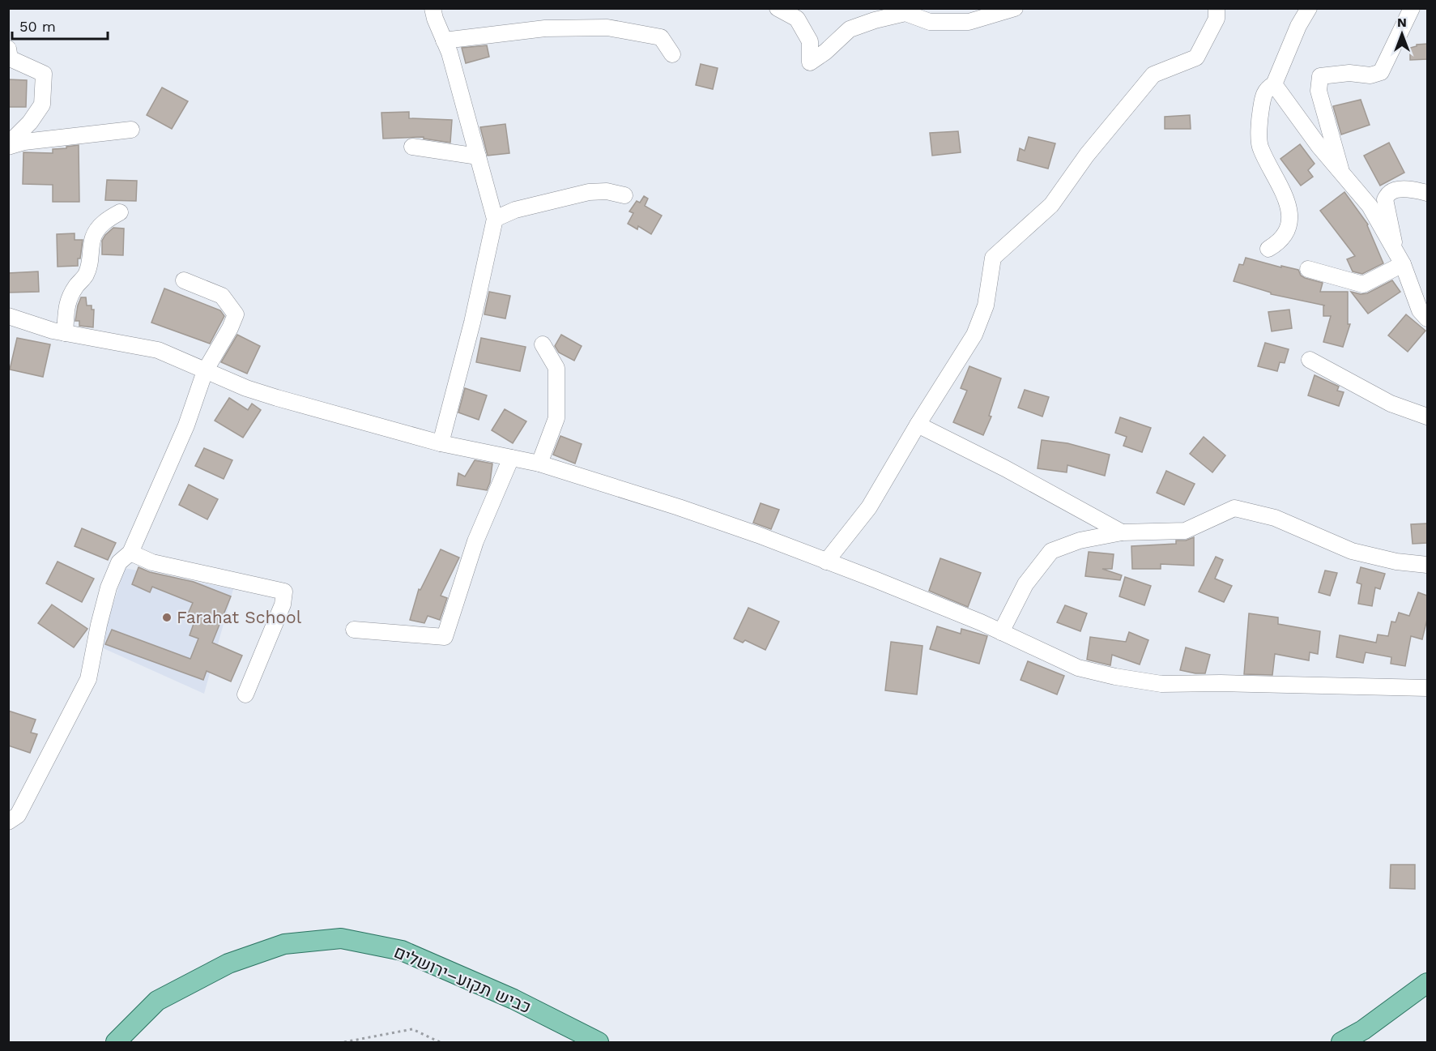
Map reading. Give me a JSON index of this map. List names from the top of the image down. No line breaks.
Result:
{"streets":{"main road":["כביש תקוע–ירושלים"]},"places":["Farahat School"],"scale_bar":"50 m","north":"top"}
